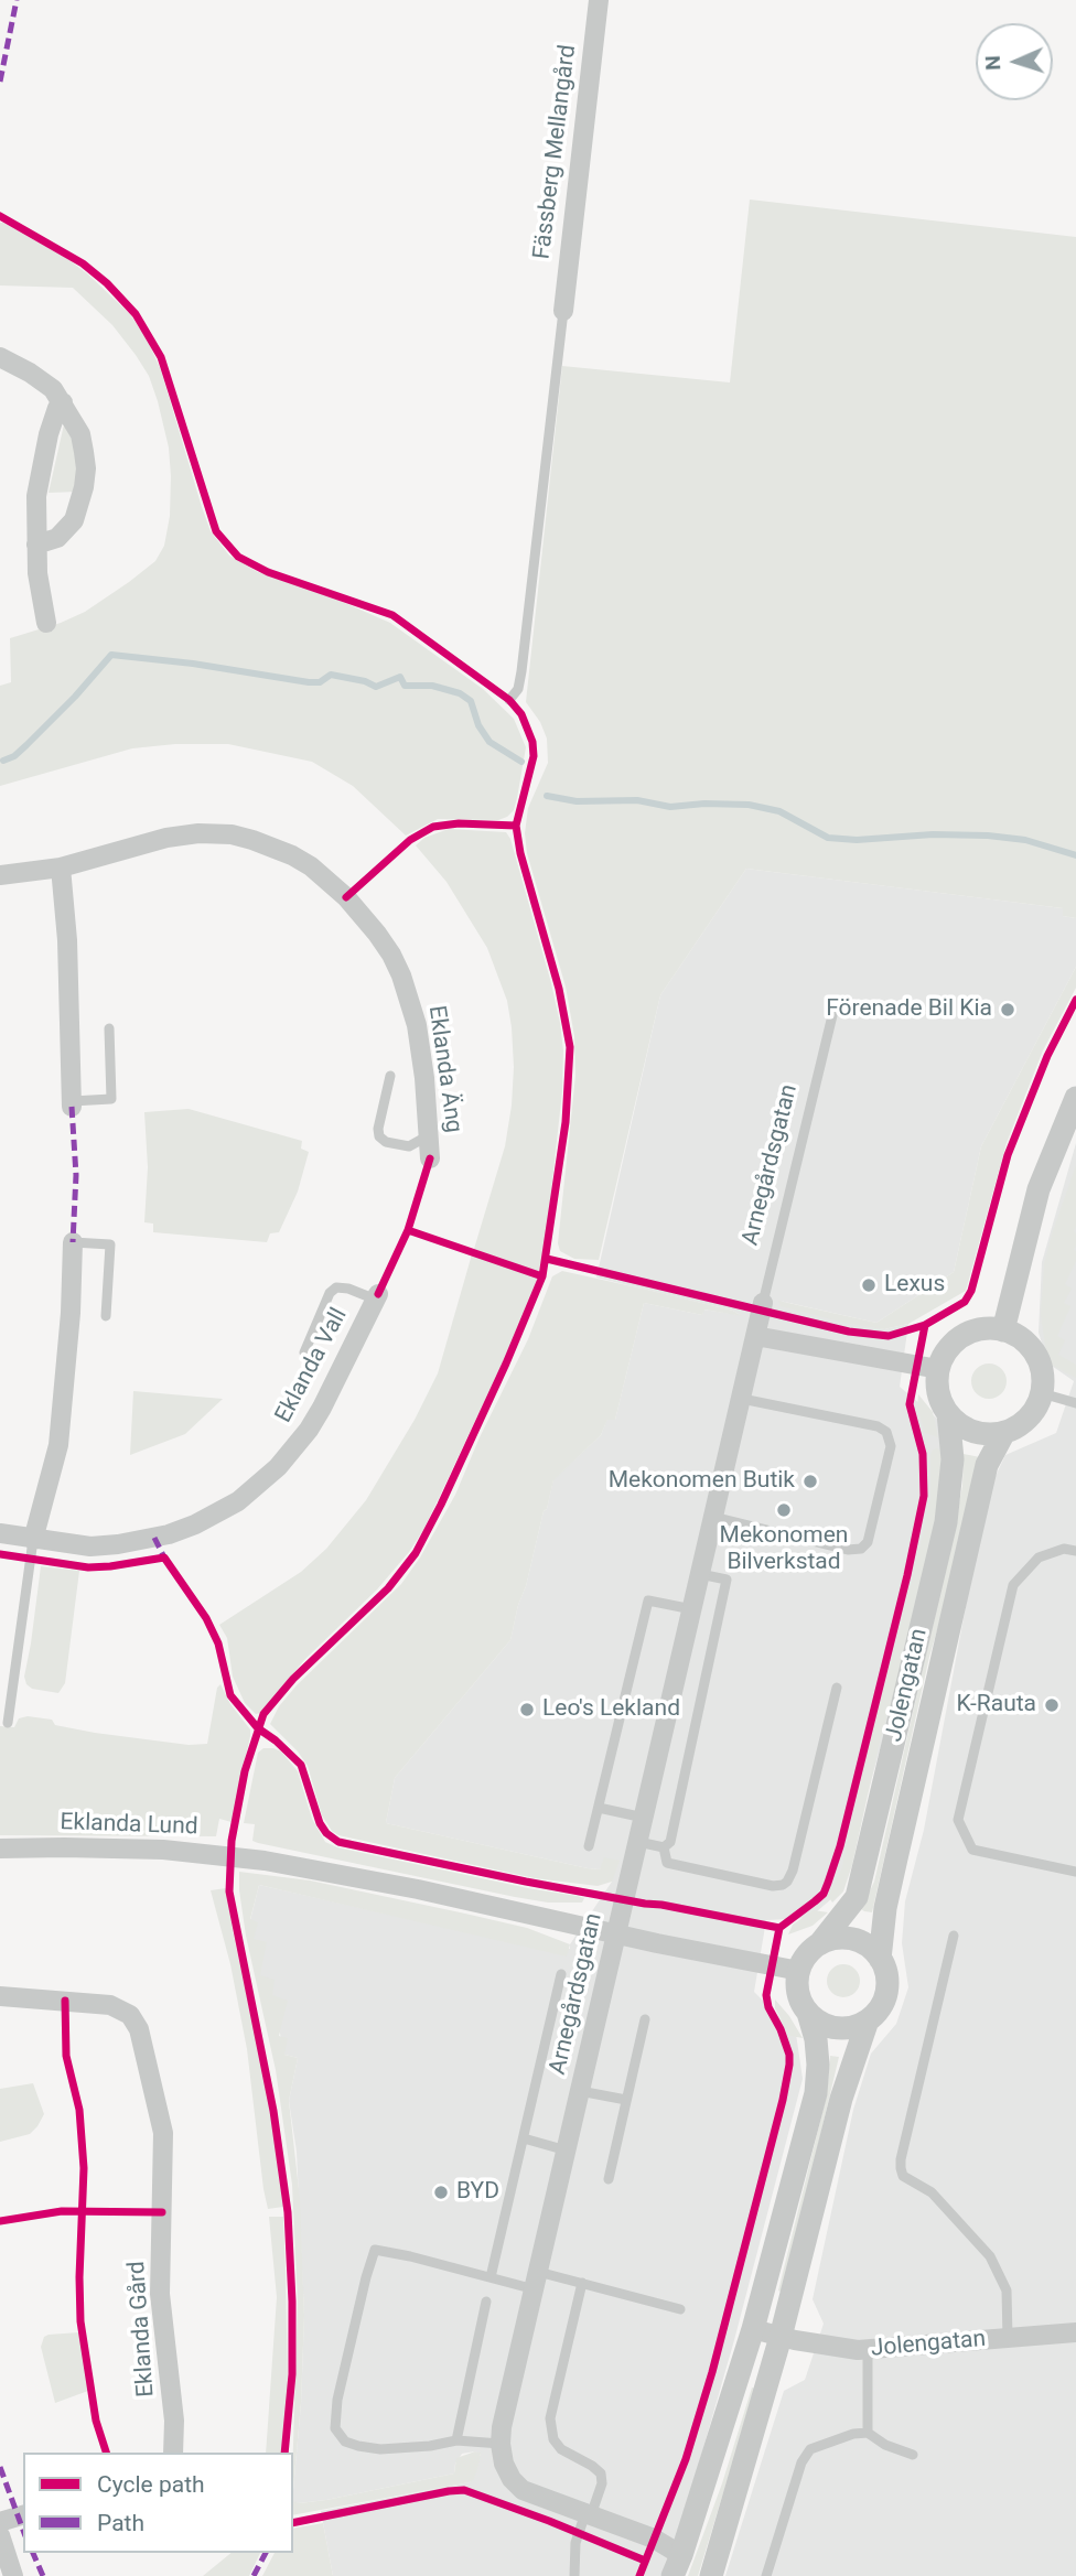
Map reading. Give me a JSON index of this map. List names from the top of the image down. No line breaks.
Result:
{"streets":{"street":["Fässberg Mellangård","Eklanda Äng","Arnegårdsgatan","Eklanda Vall","Jolengatan","Eklanda Lund","Eklanda Gård"]},"crossings":[["Arnegårdsgatan","Eklanda Lund"],["Jolengatan","Eklanda Lund"]],"places":["Förenade Bil Kia","Lexus","Mekonomen Butik","Mekonomen Bilverkstad","K-Rauta","Leo's Lekland","BYD"],"legend":["Cycle path","Path"],"north":"left"}
